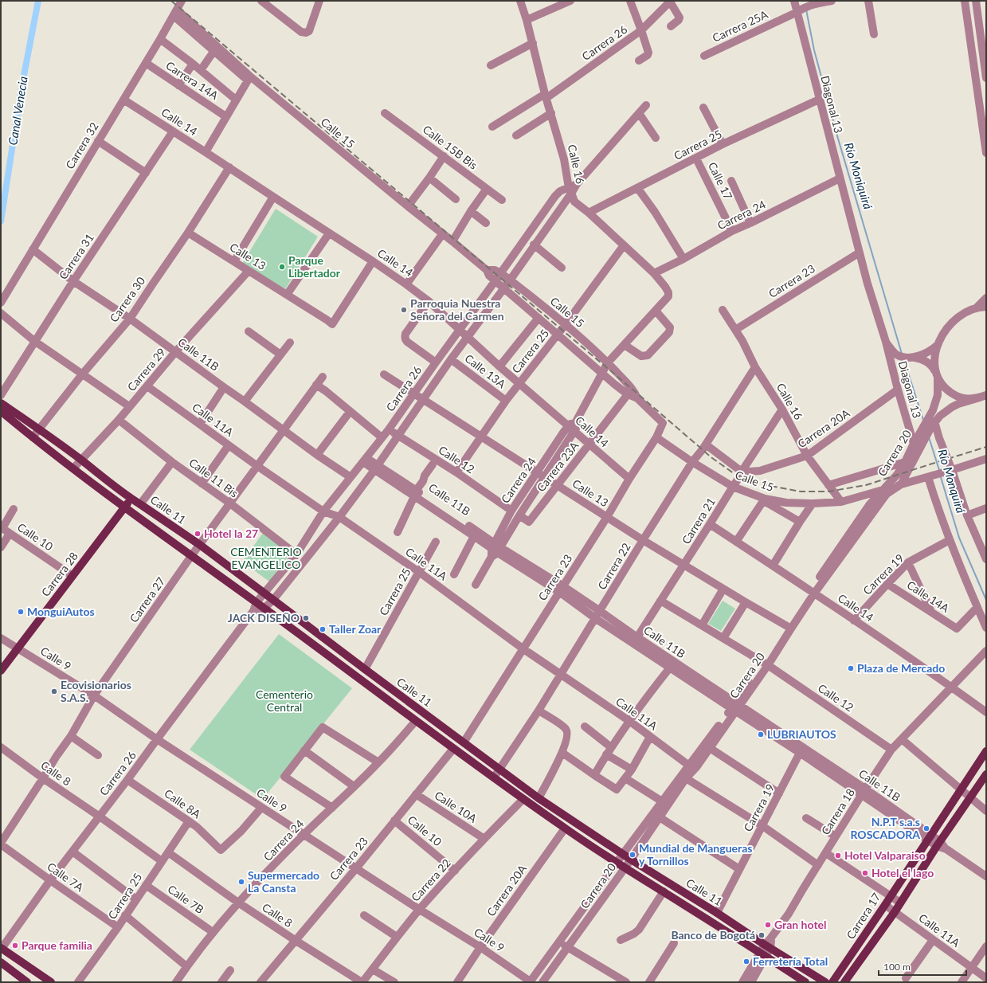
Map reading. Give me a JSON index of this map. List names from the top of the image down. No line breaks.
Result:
{"streets":{"main road":["Calle 11","Carrera 28","Carrera 17"],"street":["Carrera 25A","Carrera 26","Carrera 14A","Diagonal 13","Calle 14","Calle 15","Carrera 25","Carrera 32","Calle 15B Bis","Calle 16","Calle 17","Carrera 24","Carrera 31","Calle 13","Carrera 23","Carrera 30","Calle 11B","Carrera 29","Calle 13A","Calle 11A","Carrera 20A","Carrera 20","Calle 12","Carrera 23A","Calle 11 Bis","Carrera 21","Calle 10","Carrera 22","Carrera 19","Calle 14A","Carrera 27","Calle 9","Calle 8","Calle 8A","Calle 10A","Carrera 18","Calle 7A","Calle 7B"]},"crossings":[["Carrera 25A","Diagonal 13"],["Carrera 26","Calle 14"],["Carrera 26","Calle 15"],["Carrera 26","Calle 16"],["Carrera 26","Calle 13"],["Carrera 26","Calle 11B"],["Carrera 26","Calle 13A"],["Carrera 26","Calle 11A"],["Carrera 26","Calle 12"],["Carrera 26","Calle 11 Bis"],["Carrera 26","Calle 11"],["Carrera 26","Calle 9"],["Carrera 26","Calle 8"],["Carrera 26","Calle 8A"],["Carrera 26","Calle 7A"],["Carrera 14A","Carrera 32"],["Diagonal 13","Calle 15"],["Diagonal 13","Carrera 25"],["Diagonal 13","Carrera 24"],["Diagonal 13","Carrera 23"],["Diagonal 13","Carrera 20A"],["Diagonal 13","Carrera 20"],["Calle 14","Carrera 25"],["Calle 14","Carrera 32"],["Calle 14","Carrera 24"],["Calle 14","Carrera 31"],["Calle 14","Calle 13"],["Calle 14","Carrera 23"],["Calle 14","Carrera 30"],["Calle 14","Carrera 20"],["Calle 14","Carrera 23A"],["Calle 14","Carrera 21"],["Calle 14","Carrera 19"],["Calle 14","Carrera 18"],["Calle 15","Carrera 25"],["Calle 15","Carrera 32"],["Calle 15","Calle 16"],["Calle 15","Carrera 24"],["Calle 15","Carrera 23"],["Calle 15","Carrera 20"],["Calle 15","Carrera 23A"],["Calle 15","Carrera 21"],["Calle 15","Carrera 22"],["Carrera 25","Calle 16"],["Carrera 25","Calle 17"],["Carrera 25","Calle 13"],["Carrera 25","Calle 13A"],["Carrera 25","Calle 11A"],["Carrera 25","Calle 12"],["Carrera 25","Calle 11"],["Carrera 25","Calle 8"],["Carrera 25","Calle 8A"],["Carrera 25","Calle 7A"],["Carrera 25","Calle 7B"],["Carrera 32","Calle 11B"],["Calle 16","Carrera 24"],["Calle 16","Carrera 23"],["Calle 16","Carrera 20A"],["Calle 16","Carrera 21"],["Calle 16","Carrera 22"],["Calle 17","Carrera 24"],["Carrera 24","Calle 13"],["Carrera 24","Calle 11B"],["Carrera 24","Calle 12"],["Carrera 24","Carrera 23A"],["Carrera 24","Calle 11"],["Carrera 24","Calle 9"],["Carrera 24","Calle 8"],["Carrera 24","Calle 7B"],["Carrera 31","Calle 11B"],["Calle 13","Carrera 23"],["Calle 13","Carrera 30"],["Calle 13","Carrera 29"],["Calle 13","Carrera 20"],["Calle 13","Carrera 23A"],["Calle 13","Carrera 21"],["Calle 13","Carrera 22"],["Carrera 23","Calle 11B"],["Carrera 23","Calle 11A"],["Carrera 23","Calle 11"],["Carrera 23","Calle 10"],["Carrera 23","Calle 9"],["Carrera 23","Calle 8"],["Carrera 23","Calle 10A"],["Carrera 30","Calle 11B"],["Carrera 30","Calle 11"],["Calle 11B","Carrera 29"],["Calle 11B","Carrera 20"],["Calle 11B","Carrera 21"],["Calle 11B","Carrera 22"],["Calle 11B","Carrera 19"],["Calle 11B","Carrera 27"],["Calle 11B","Carrera 18"],["Calle 11B","Carrera 17"],["Carrera 29","Calle 11A"],["Carrera 29","Calle 11 Bis"],["Carrera 29","Calle 11"],["Calle 11A","Carrera 20"],["Calle 11A","Carrera 22"],["Calle 11A","Carrera 27"],["Calle 11A","Carrera 17"],["Carrera 20A","Calle 11"],["Carrera 20A","Carrera 21"],["Carrera 20A","Calle 9"],["Carrera 20","Calle 12"],["Carrera 20","Calle 11"],["Carrera 20","Calle 9"],["Calle 12","Carrera 21"],["Calle 12","Carrera 18"],["Calle 11 Bis","Carrera 27"],["Calle 11","Carrera 22"],["Calle 11","Carrera 28"],["Calle 11","Carrera 19"],["Calle 11","Carrera 27"],["Calle 11","Carrera 18"],["Calle 10","Carrera 22"],["Calle 10","Carrera 28"],["Carrera 22","Calle 9"],["Carrera 22","Calle 8"],["Carrera 22","Calle 10A"],["Carrera 28","Calle 9"],["Carrera 19","Calle 14A"],["Carrera 27","Calle 9"],["Carrera 27","Calle 8"],["Carrera 27","Calle 7A"],["Calle 9","Calle 8A"]],"water":["Canal Venecia","Río Moniquirá","Río Monquirá"],"parks":["CEMENTERIO EVANGELICO","Cementerio Central"],"places":["Parque Libertador","Parroquia Nuestra Señora del Carmen","Hotel la 27","MonguiAutos","JACK DISEÑO","Taller Zoar","Plaza de Mercado","Ecovisionarios S.A.S.","LUBRIAUTOS","N.P.T s.a.s ROSCADORA","Mundial de Mangueras y Tornillos","Hotel Valparaiso","Hotel el lago","Supermercado La Cansta","Gran hotel","Banco de Bogotá","Parque familia","Ferretería Total"],"scale_bar":"100 m"}
